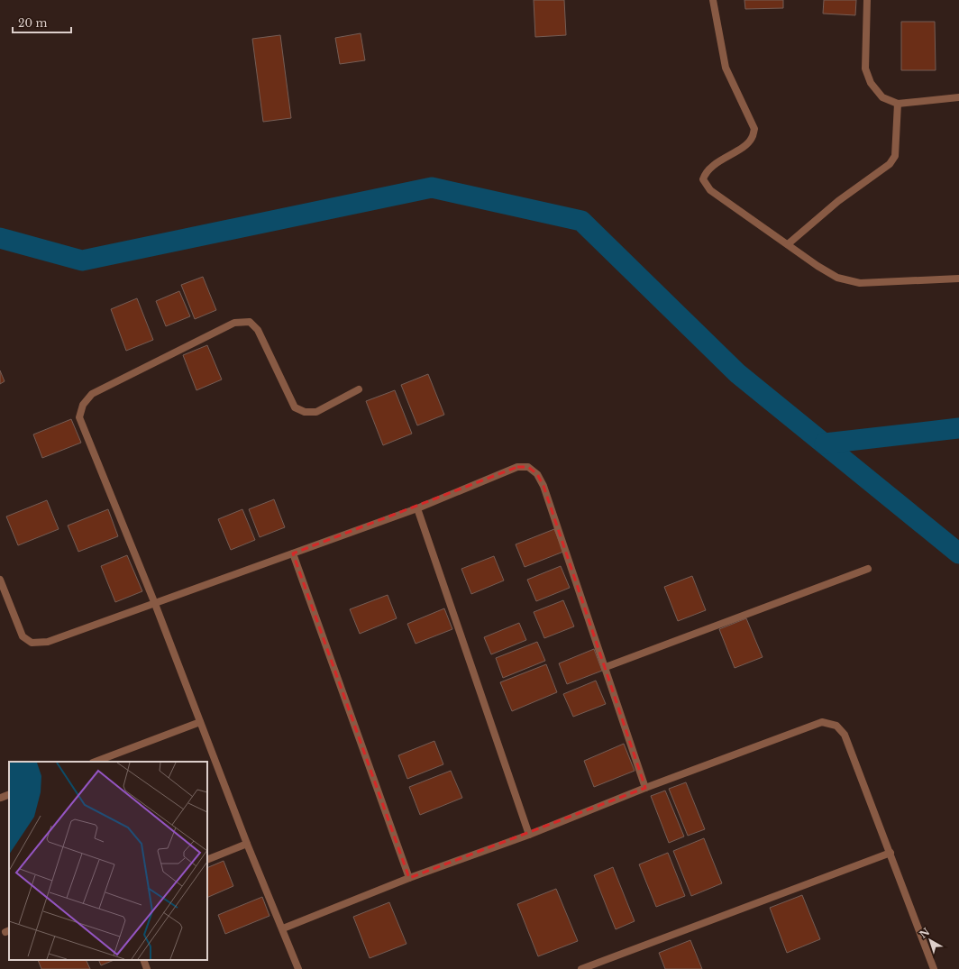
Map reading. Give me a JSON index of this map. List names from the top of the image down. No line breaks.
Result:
{"scale_bar":"20 m","north":"top left"}
